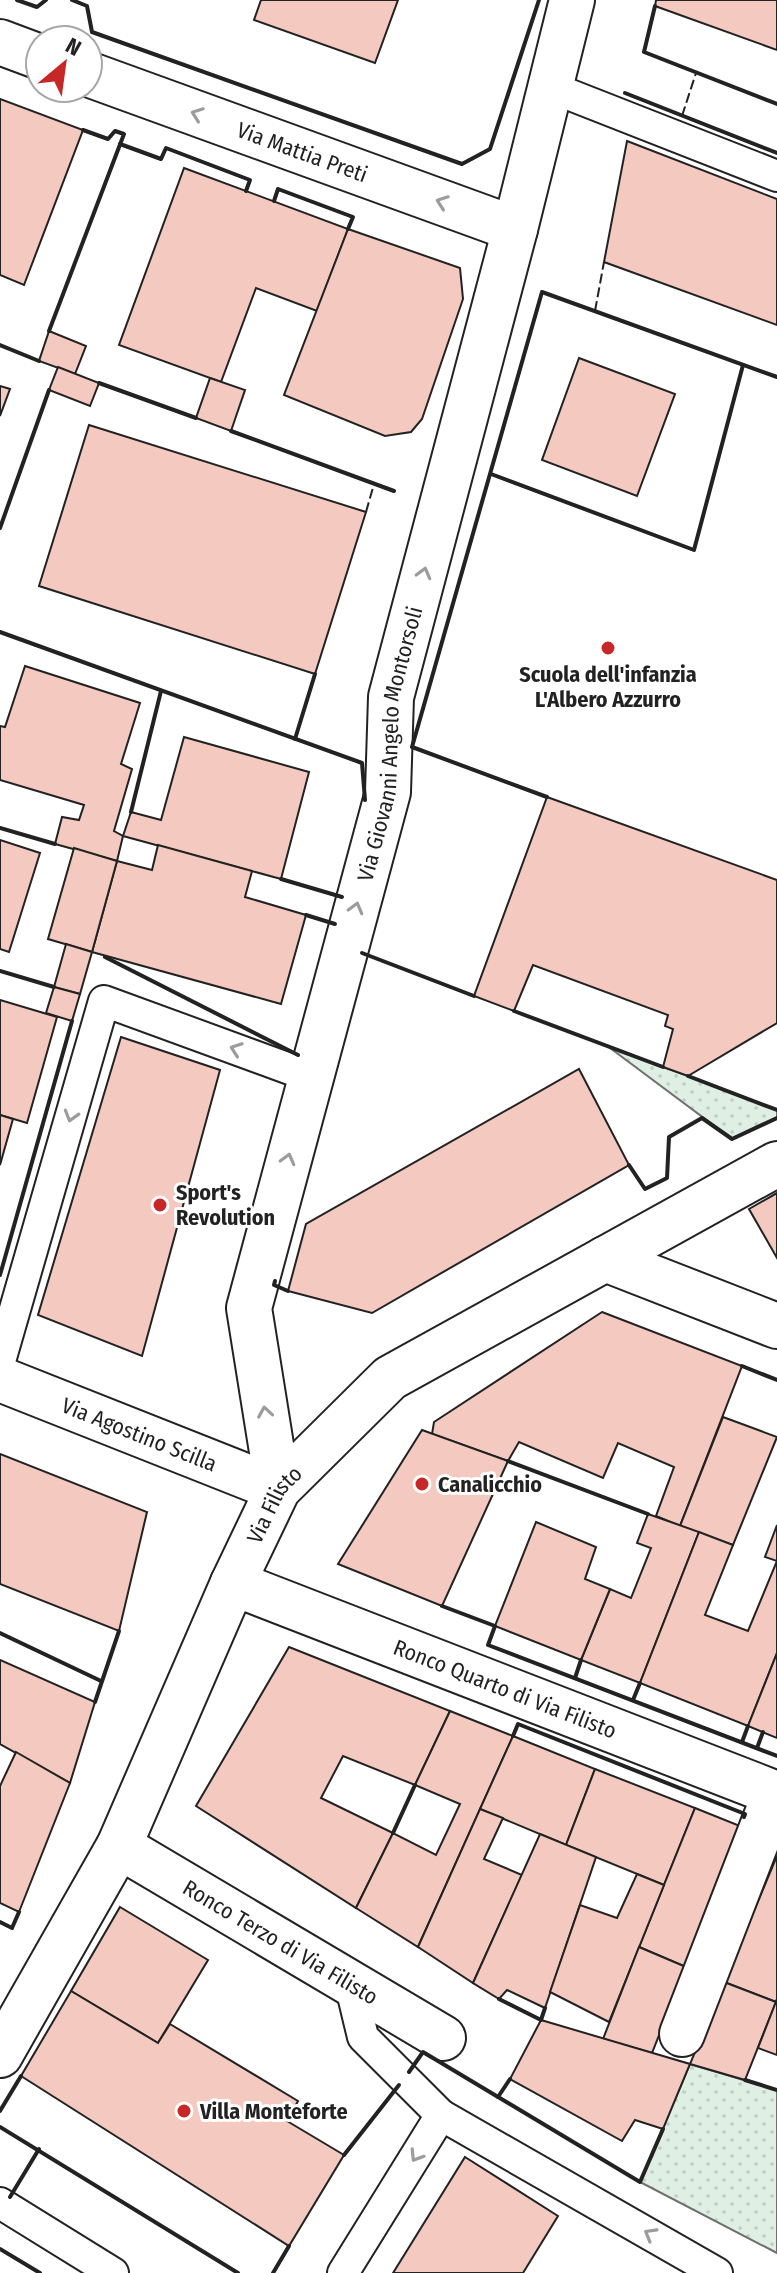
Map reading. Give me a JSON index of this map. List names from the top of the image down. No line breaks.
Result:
{"streets":{"street":["Via Mattia Preti","Via Giovanni Angelo Montorsoli","Via Agostino Scilla","Via Filisto","Ronco Quarto di Via Filisto","Ronco Terzo di Via Filisto"]},"crossings":[["Via Mattia Preti","Via Giovanni Angelo Montorsoli"],["Via Giovanni Angelo Montorsoli","Via Agostino Scilla"],["Via Giovanni Angelo Montorsoli","Via Filisto"],["Via Agostino Scilla","Via Filisto"],["Via Filisto","Ronco Quarto di Via Filisto"],["Via Filisto","Ronco Terzo di Via Filisto"]],"one_way":["Via Mattia Preti","Via Giovanni Angelo Montorsoli"],"places":["Scuola dell'infanzia L'Albero Azzurro","Sport's Revolution","Canalicchio","Villa Monteforte"],"north":"top right"}
